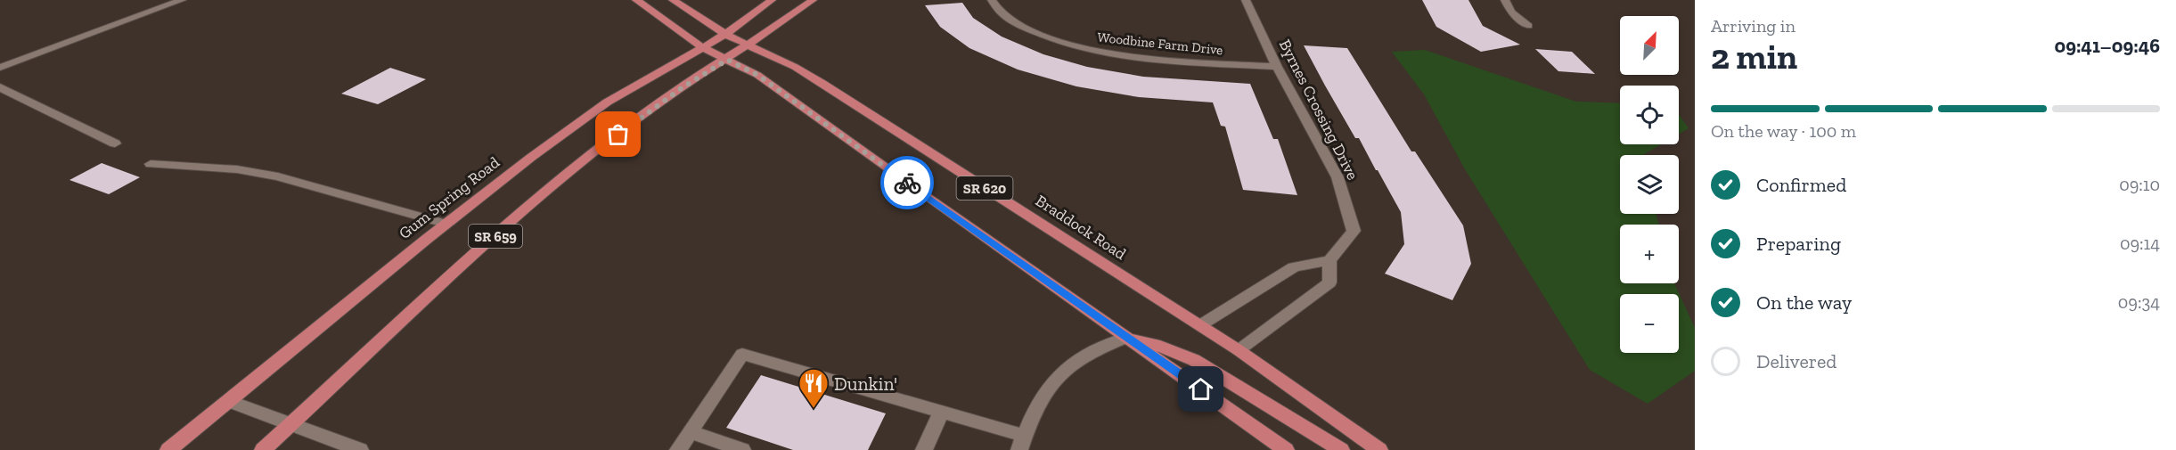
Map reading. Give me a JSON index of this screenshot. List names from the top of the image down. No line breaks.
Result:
{"streets":{"main road":["SR 620","Gum Spring Road","Braddock Road","SR 659"],"street":["Woodbine Farm Drive","Byrnes Crossing Drive"]},"crossings":[["Woodbine Farm Drive","Byrnes Crossing Drive"],["SR 620","SR 659"],["Gum Spring Road","Braddock Road"],["Braddock Road","SR 659"]],"places":{"restaurant":["Dunkin'"]},"north":"top right","page":{"heading":["2 min","Arriving in","09:41–09:46"],"map_buttons":["+","−"],"bar":"On the way · 100 m","list":[["Confirmed","09:10"],["Preparing","09:14"],["On the way","09:34"],"Delivered"]}}
